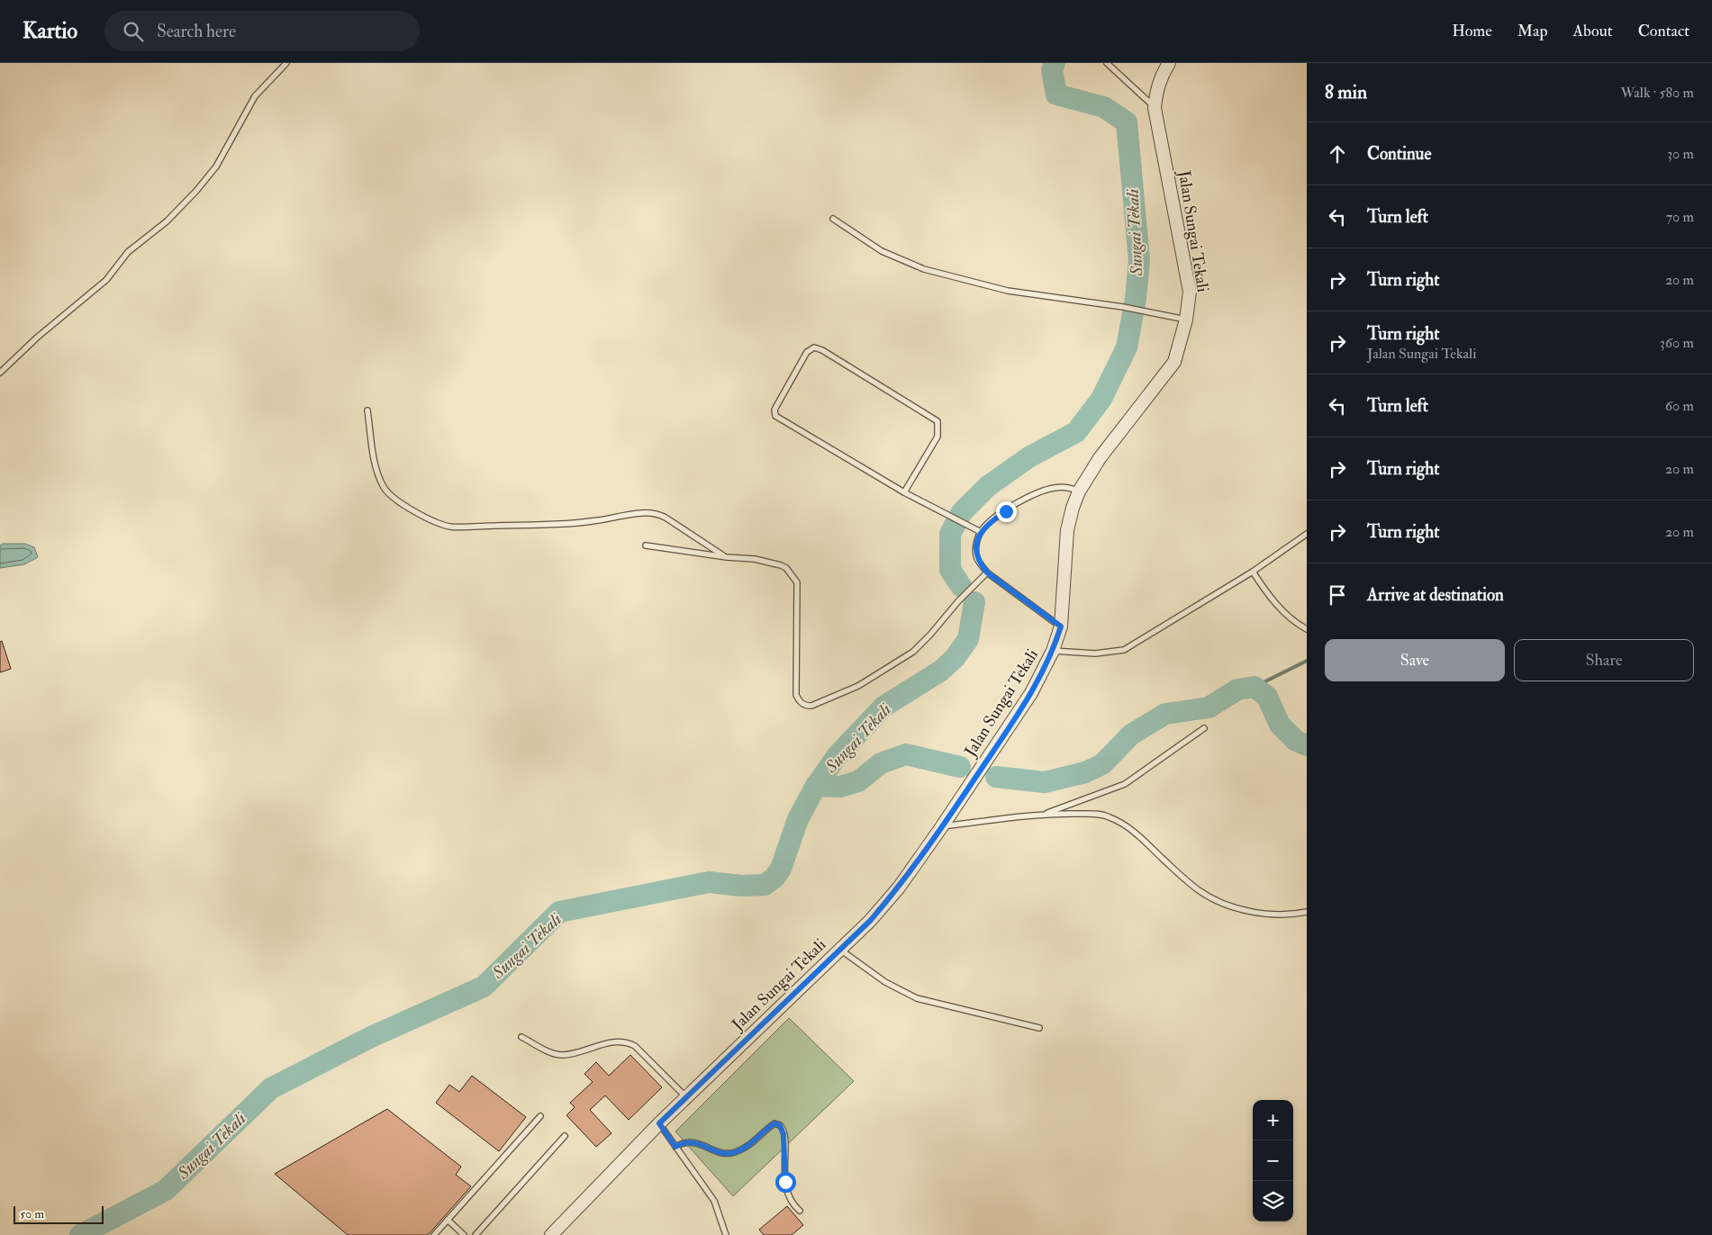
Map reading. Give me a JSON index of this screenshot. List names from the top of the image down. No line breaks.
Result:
{"streets":{"street":["Jalan Sungai Tekali"]},"water":["Sungai Tekali"],"scale_bar":"50 m","page":{"header":"Kartio","search":"Search here","nav":["Home","Map","About","Contact"],"heading":["8 min","Walk · 580 m"],"list":[["Continue","30 m"],["Turn left","70 m"],["Turn right","20 m"],["Turn right","Jalan Sungai Tekali","360 m"],["Turn left","60 m"],["Turn right","20 m"],["Turn right","20 m"],"Arrive at destination"],"buttons":["Save","Share"],"map_buttons":["+","−"],"scale":"50 m"}}
